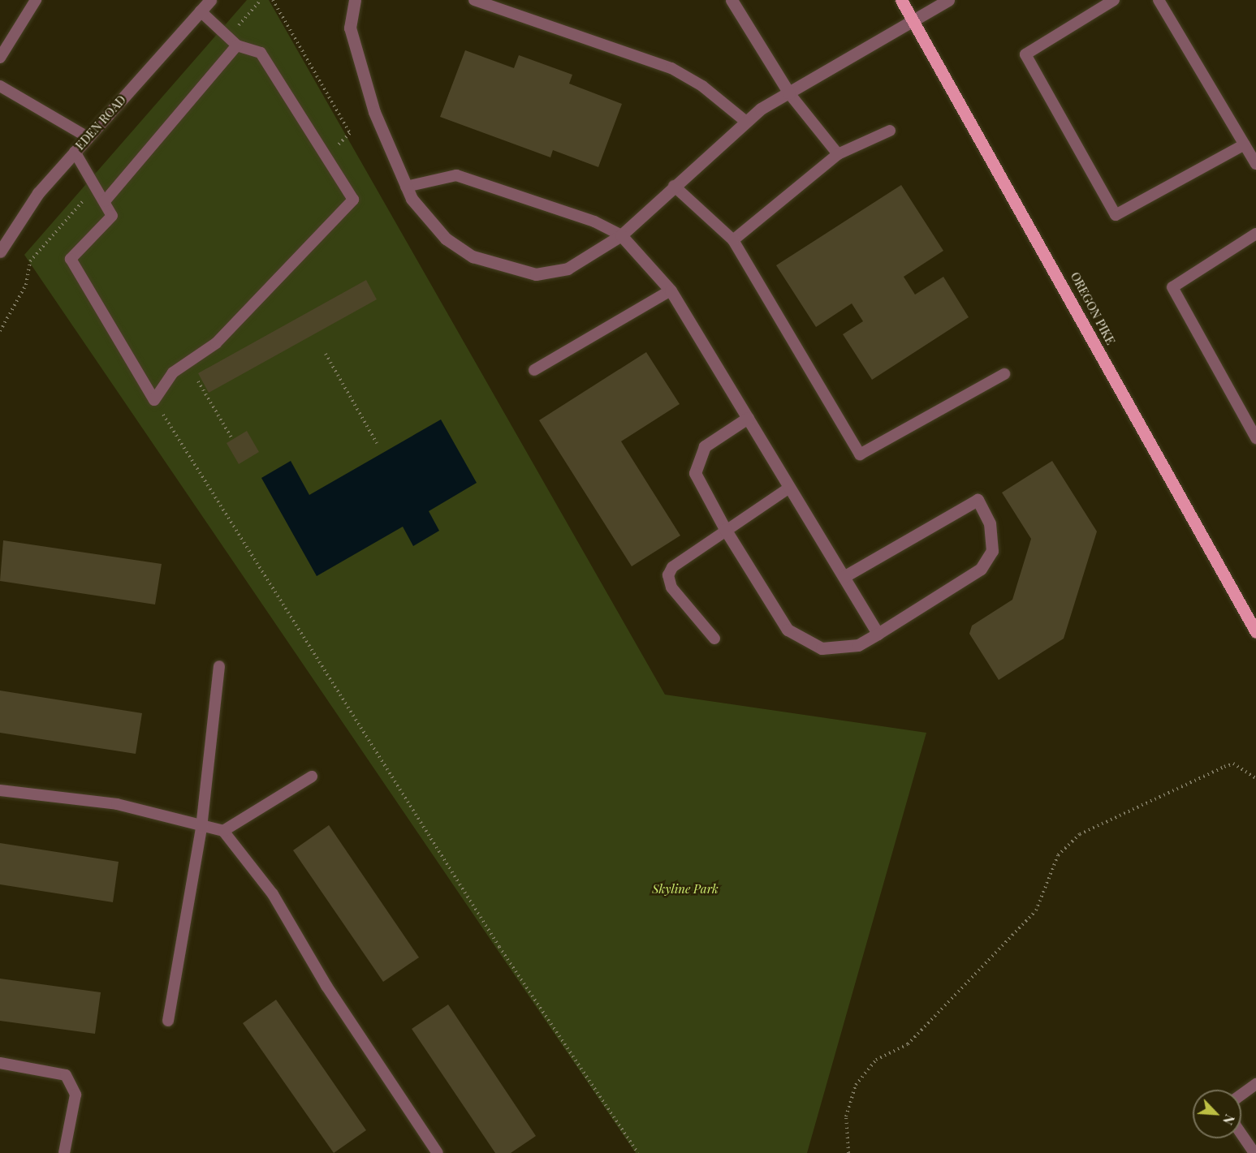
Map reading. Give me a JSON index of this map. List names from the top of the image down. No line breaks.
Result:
{"streets":{"main road":["OREGON PIKE"],"street":["EDEN ROAD"]},"parks":["Skyline Park"],"north":"bottom right"}
